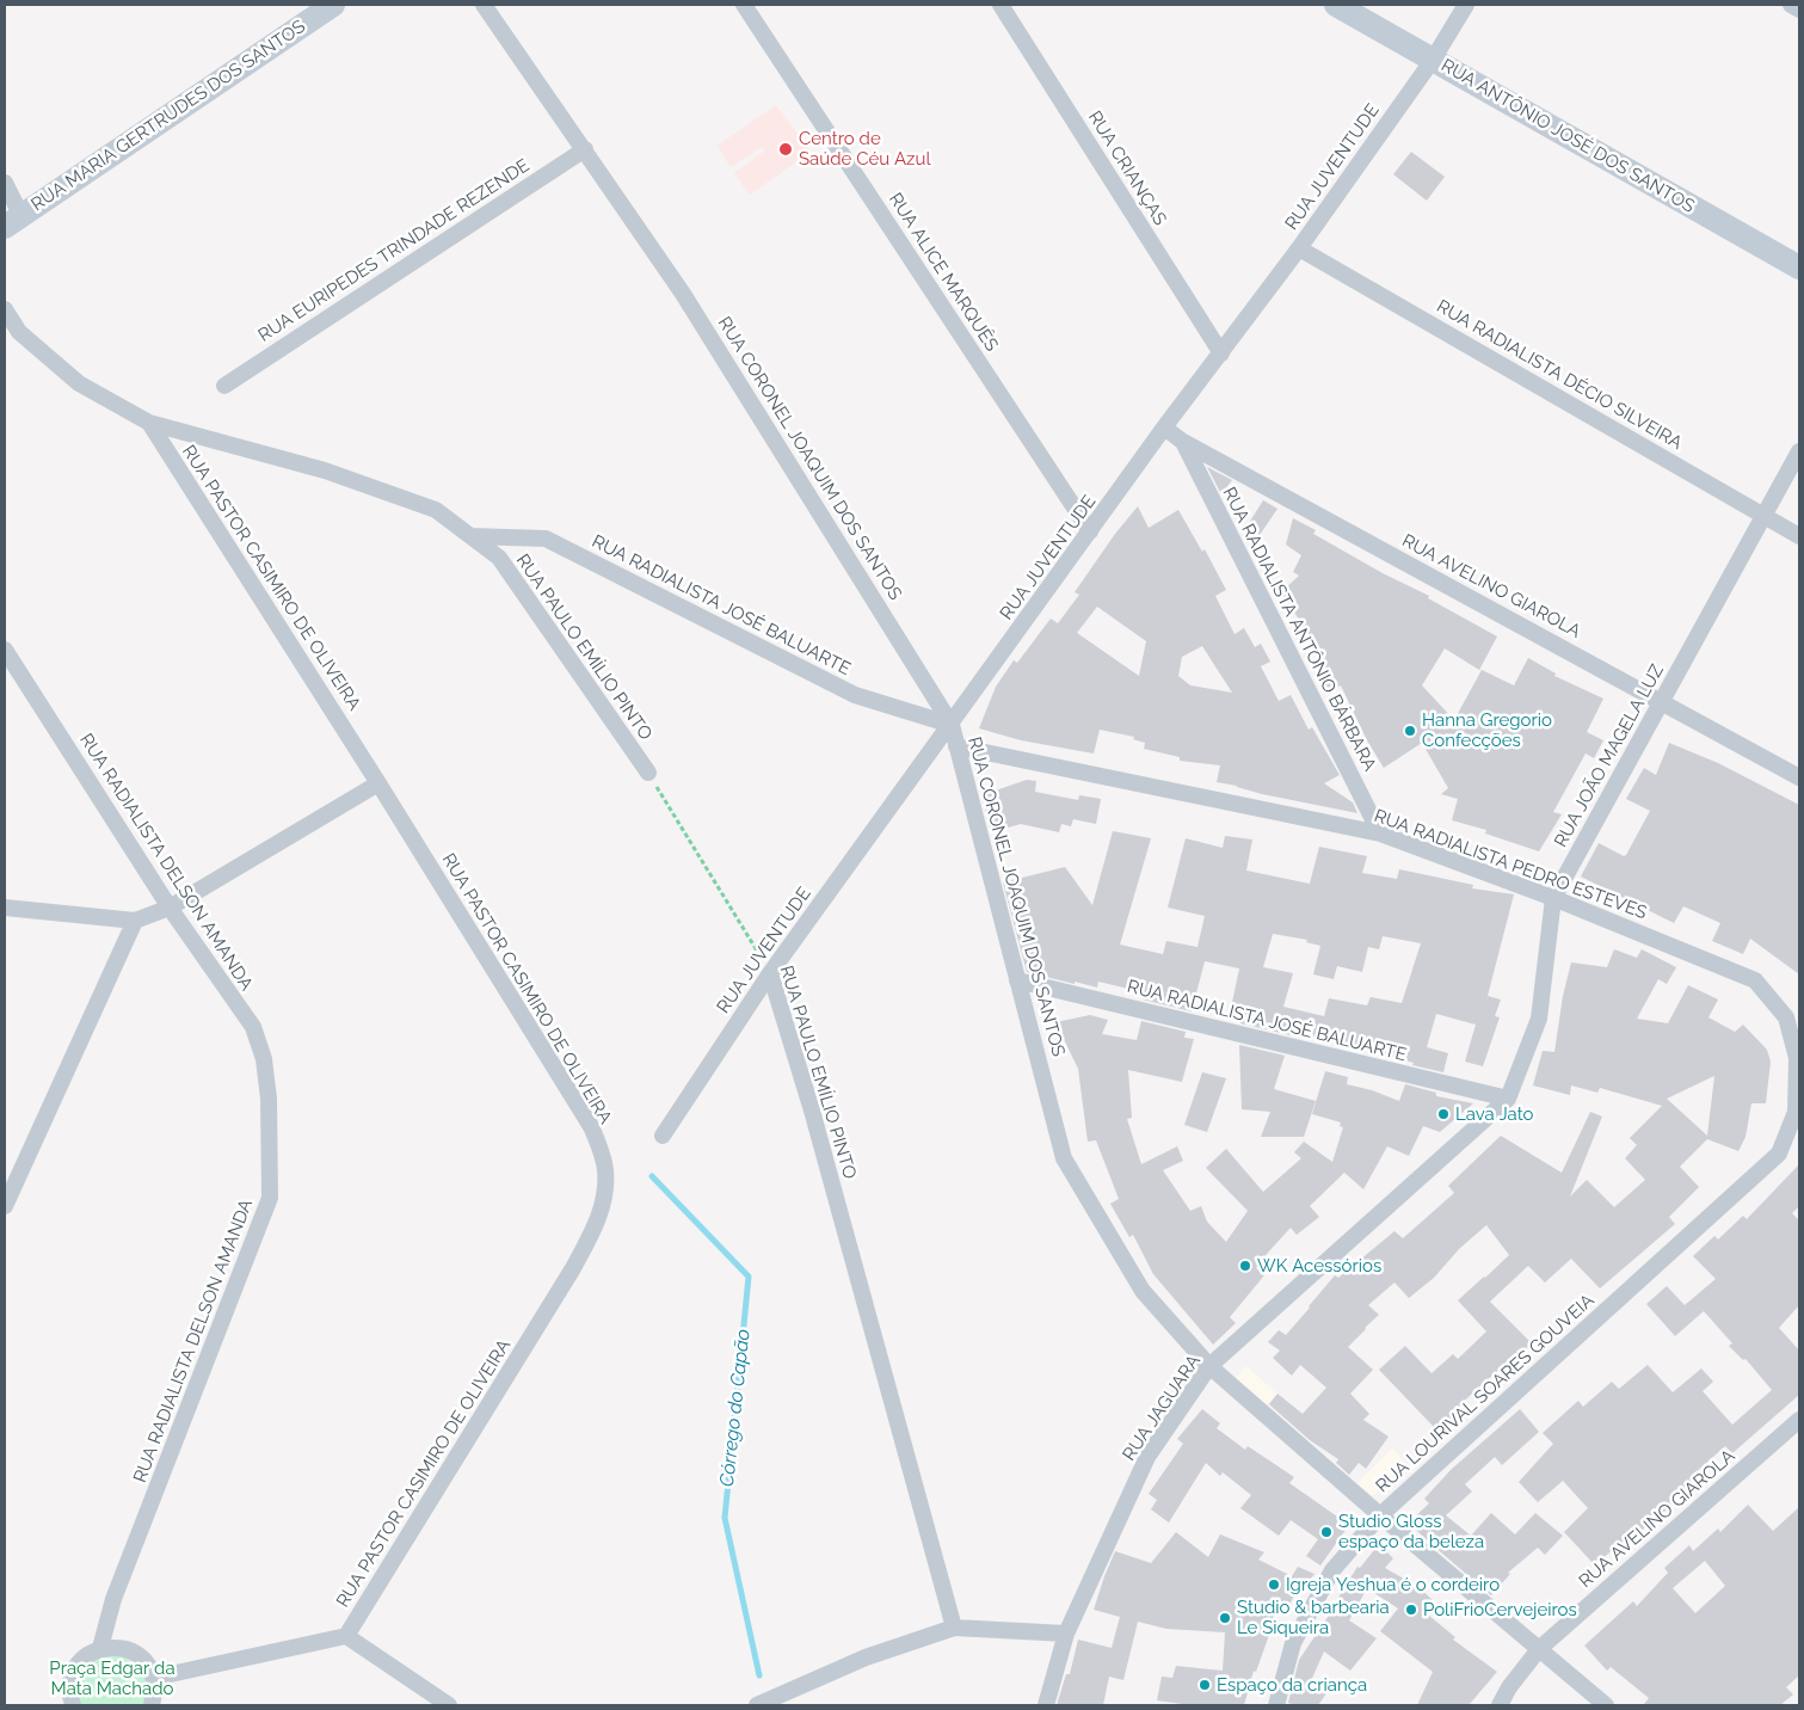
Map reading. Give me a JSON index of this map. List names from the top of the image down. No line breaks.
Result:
{"streets":{"street":["RUA MARIA GERTRUDES DOS SANTOS","RUA ANTÔNIO JOSÉ DOS SANTOS","RUA JUVENTUDE","RUA CRIANÇAS","RUA EURIPEDES TRINDADE REZENDE","RUA ALICE MARQUÊS","RUA RADIALISTA DÉCIO SILVEIRA","RUA CORONEL JOAQUIM DOS SANTOS","RUA PASTOR CASIMIRO DE OLIVEIRA","RUA AVELINO GIAROLA","RUA RADIALISTA JOSÉ BALUARTE","RUA RADIALISTA ANTÔNIO BÁRBARA","RUA PAULO EMÍLIO PINTO","RUA JOÃO MAGELA LUZ","RUA RADIALISTA DELSON AMANDA","RUA RADIALISTA PEDRO ESTEVES","RUA LOURIVAL SOARES GOUVEIA","RUA JAGUARA"]},"crossings":[["RUA ANTÔNIO JOSÉ DOS SANTOS","RUA JUVENTUDE"],["RUA JUVENTUDE","RUA CRIANÇAS"],["RUA JUVENTUDE","RUA ALICE MARQUÊS"],["RUA JUVENTUDE","RUA RADIALISTA DÉCIO SILVEIRA"],["RUA JUVENTUDE","RUA CORONEL JOAQUIM DOS SANTOS"],["RUA JUVENTUDE","RUA AVELINO GIAROLA"],["RUA JUVENTUDE","RUA RADIALISTA JOSÉ BALUARTE"],["RUA JUVENTUDE","RUA PAULO EMÍLIO PINTO"],["RUA EURIPEDES TRINDADE REZENDE","RUA CORONEL JOAQUIM DOS SANTOS"],["RUA RADIALISTA DÉCIO SILVEIRA","RUA JOÃO MAGELA LUZ"],["RUA CORONEL JOAQUIM DOS SANTOS","RUA AVELINO GIAROLA"],["RUA CORONEL JOAQUIM DOS SANTOS","RUA RADIALISTA JOSÉ BALUARTE"],["RUA CORONEL JOAQUIM DOS SANTOS","RUA RADIALISTA PEDRO ESTEVES"],["RUA CORONEL JOAQUIM DOS SANTOS","RUA LOURIVAL SOARES GOUVEIA"],["RUA CORONEL JOAQUIM DOS SANTOS","RUA JAGUARA"],["RUA AVELINO GIAROLA","RUA RADIALISTA ANTÔNIO BÁRBARA"],["RUA AVELINO GIAROLA","RUA JOÃO MAGELA LUZ"],["RUA RADIALISTA JOSÉ BALUARTE","RUA PAULO EMÍLIO PINTO"],["RUA RADIALISTA JOSÉ BALUARTE","RUA JOÃO MAGELA LUZ"],["RUA RADIALISTA JOSÉ BALUARTE","RUA JAGUARA"],["RUA RADIALISTA ANTÔNIO BÁRBARA","RUA RADIALISTA PEDRO ESTEVES"],["RUA JOÃO MAGELA LUZ","RUA RADIALISTA PEDRO ESTEVES"],["RUA JOÃO MAGELA LUZ","RUA JAGUARA"],["RUA RADIALISTA PEDRO ESTEVES","RUA LOURIVAL SOARES GOUVEIA"]],"water":["Córrego do Capão"],"parks":["Praça Edgar da Mata Machado"],"places":["Centro de Saúde Céu Azul","Hanna Gregorio Confecções","Lava Jato","WK Acessórios","Studio Gloss espaço da beleza","Igreja Yeshua é o cordeiro","PoliFrioCervejeiros","Studio & barbearia Le Siqueira","Espaço da criança"]}
